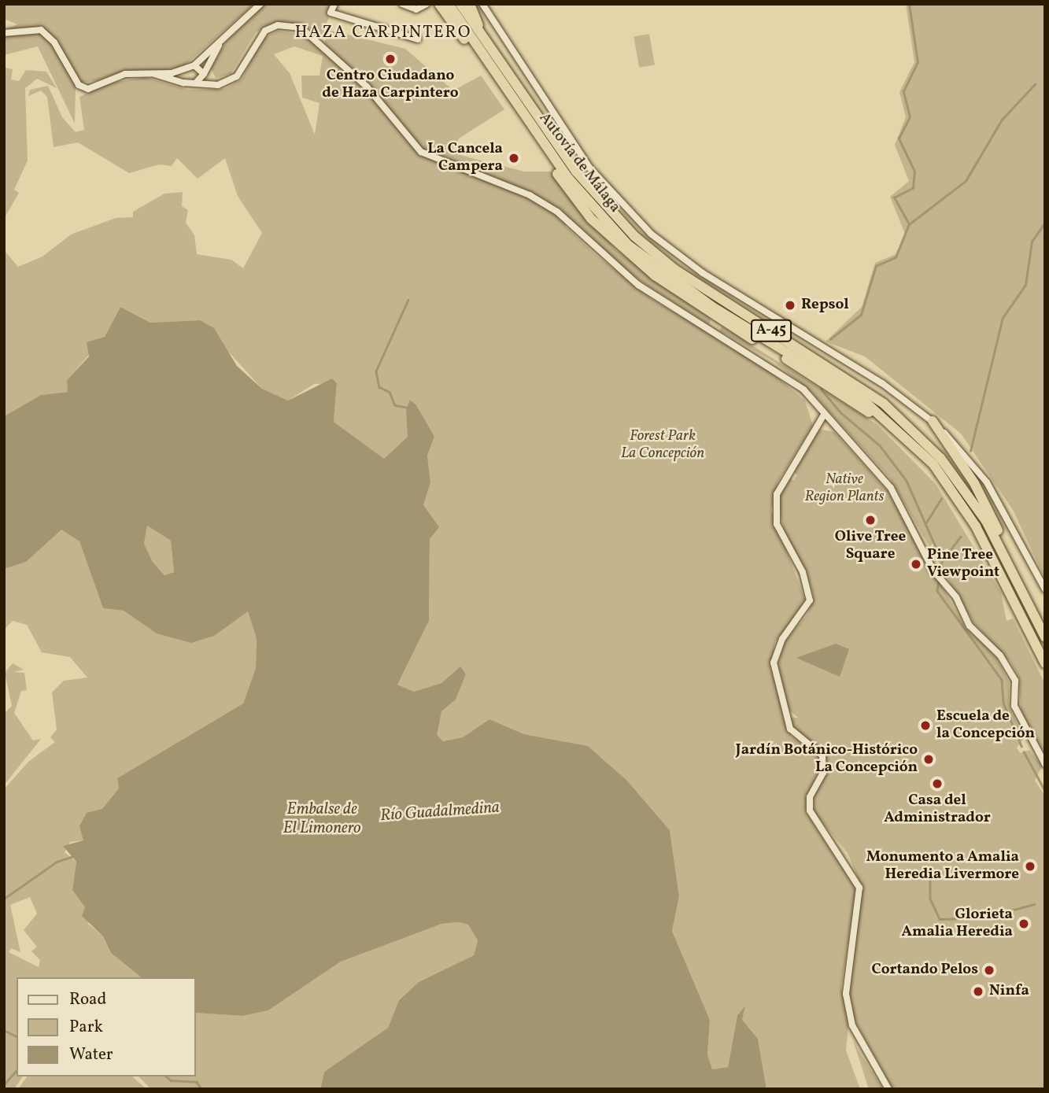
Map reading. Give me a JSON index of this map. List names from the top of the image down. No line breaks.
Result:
{"streets":{"highway":["Autovía de Málaga","A-45"]},"districts":["HAZA CARPINTERO"],"water":["Embalse de El Limonero","Río Guadalmedina"],"parks":["Forest Park La Concepción","Native Region Plants"],"places":["Centro Ciudadano de Haza Carpintero","La Cancela Campera","Repsol","Olive Tree Square","Pine Tree Viewpoint","Escuela de la Concepción","Jardín Botánico-Histórico La Concepción","Casa del Administrador","Monumento a Amalia Heredia Livermore","Glorieta Amalia Heredia","Cortando Pelos","Ninfa"],"legend":["Road","Park","Water"]}
